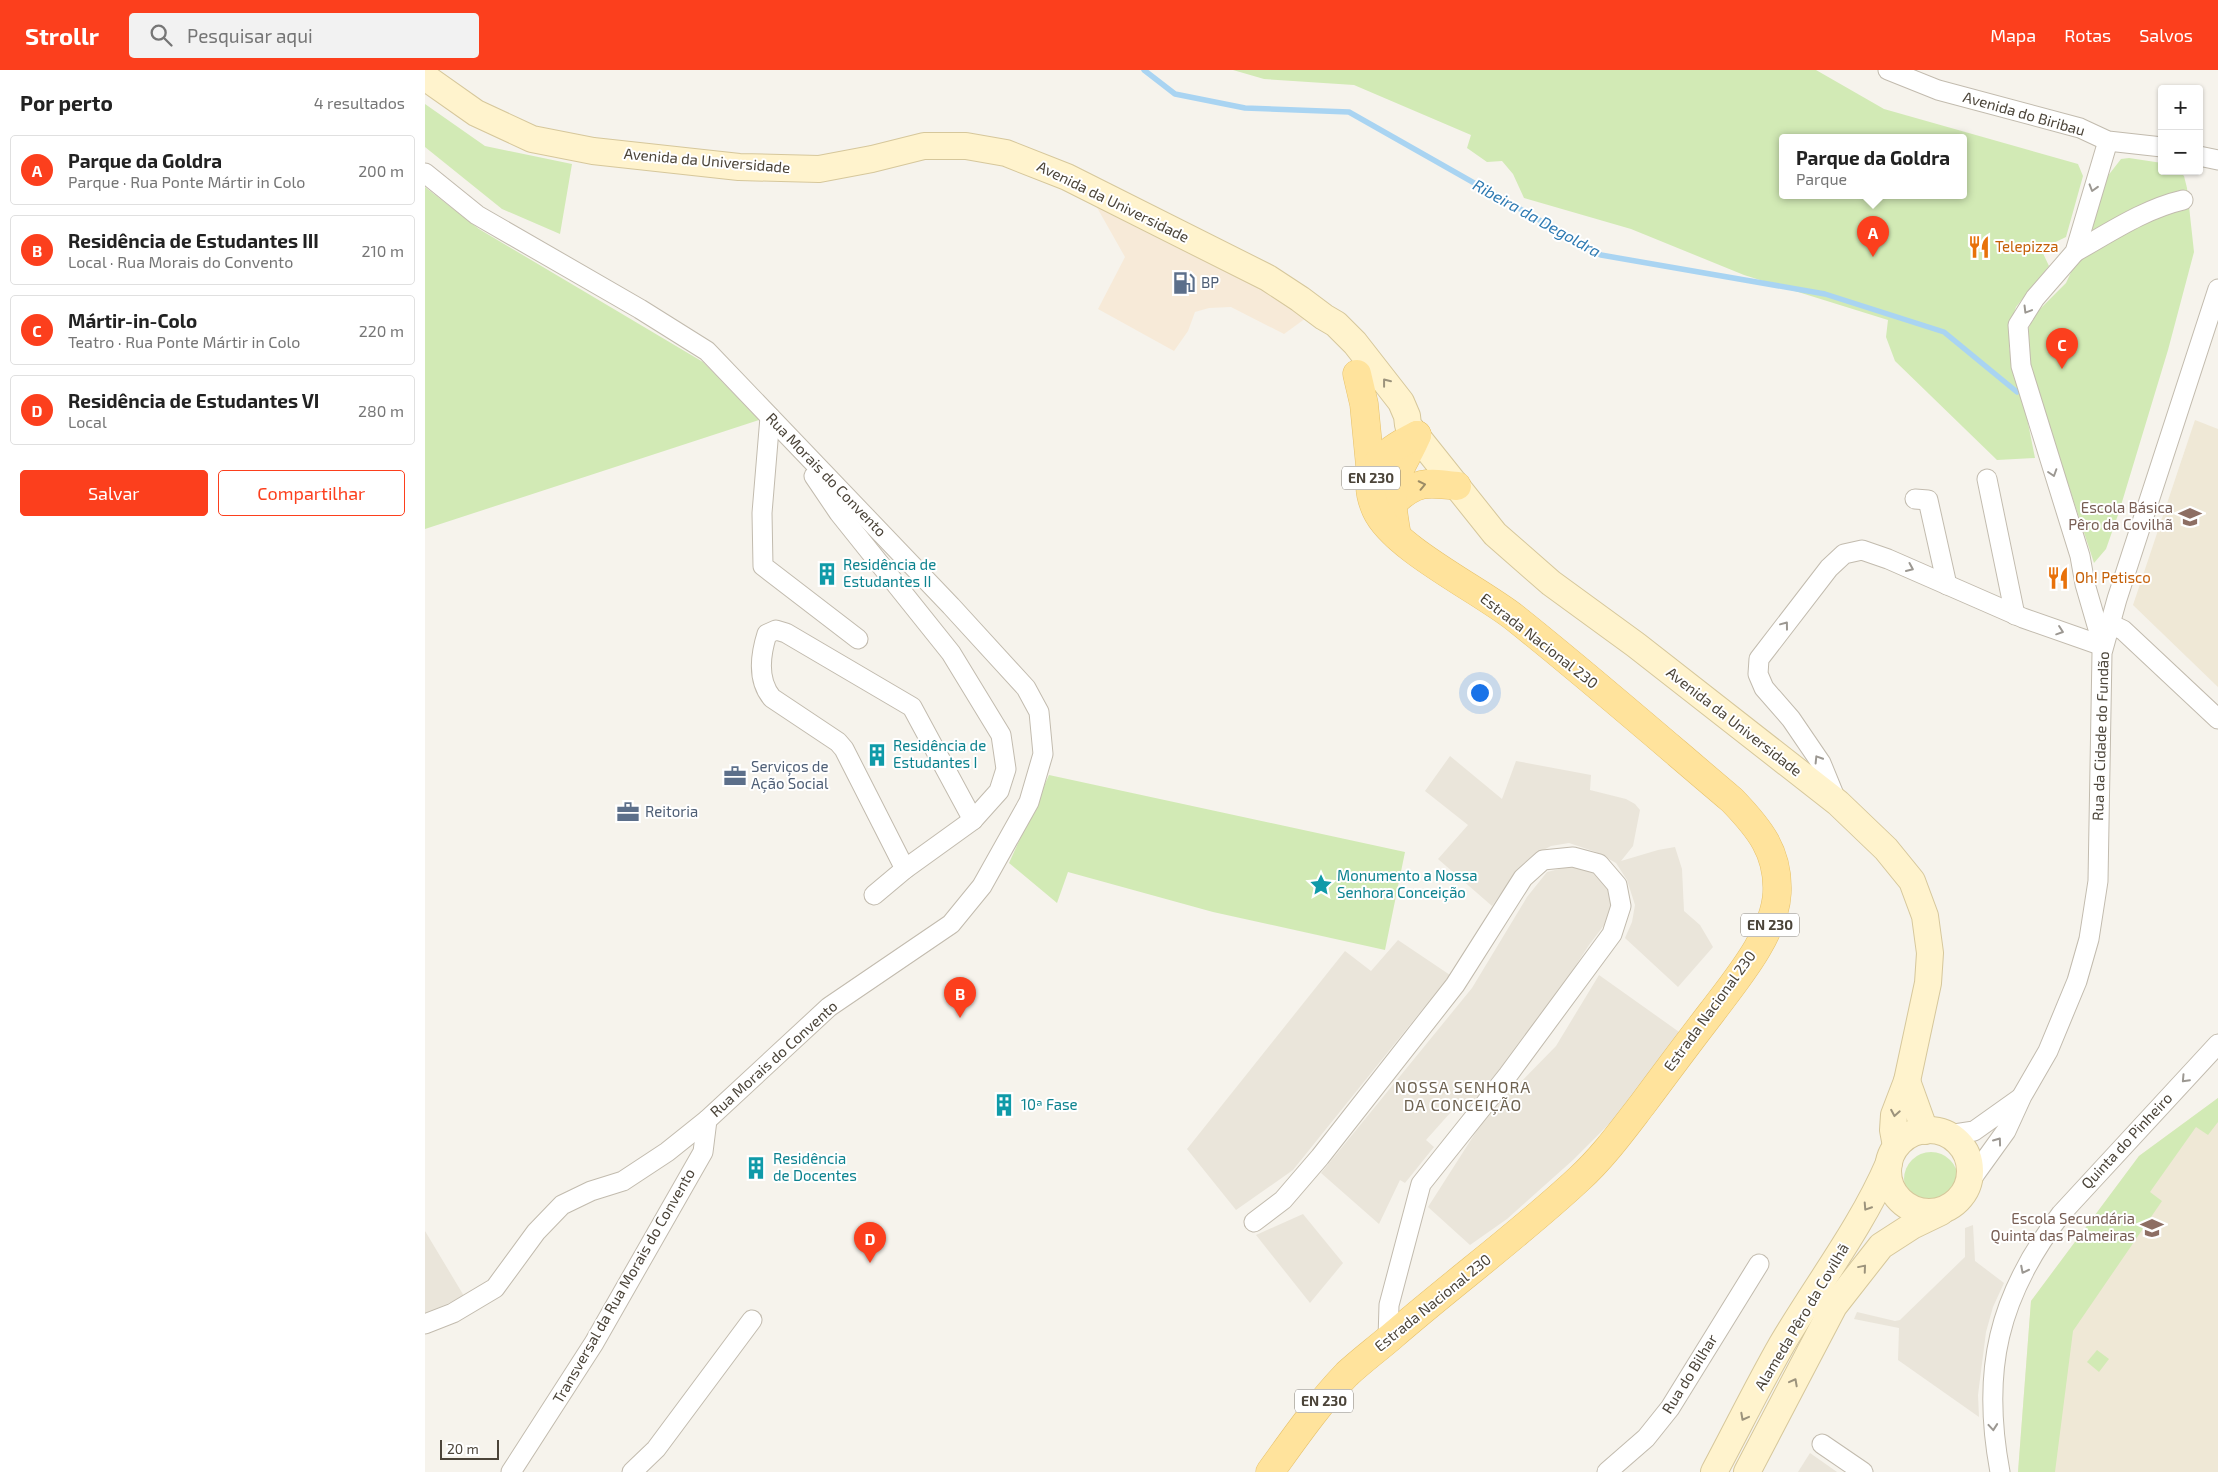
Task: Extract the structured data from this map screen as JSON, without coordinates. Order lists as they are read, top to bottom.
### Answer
{
  "streets": {
    "main road": [
      "Avenida da Universidade",
      "EN 230",
      "Estrada Nacional 230",
      "Alameda Pêro da Covilhã"
    ],
    "street": [
      "Avenida do Biribau",
      "Rua Morais do Convento",
      "Rua da Cidade do Fundão",
      "Quinta do Pinheiro",
      "Transversal da Rua Morais do Convento",
      "Rua do Bilhar"
    ]
  },
  "crossings": [
    ["Avenida da Universidade", "EN 230"],
    ["Avenida da Universidade", "Rua da Cidade do Fundão"],
    ["Avenida da Universidade", "Alameda Pêro da Covilhã"],
    ["Rua Morais do Convento", "Transversal da Rua Morais do Convento"],
    ["EN 230", "Estrada Nacional 230"],
    ["Rua da Cidade do Fundão", "Alameda Pêro da Covilhã"]
  ],
  "one_way": ["Quinta do Pinheiro"],
  "districts": ["NOSSA SENHORA DA CONCEIÇÃO"],
  "water": ["Ribeira da Degoldra"],
  "places": {
    "restaurant": ["Telepizza", "Oh! Petisco"],
    "fuel station": ["BP"],
    "school or university": ["Escola Básica Pêro da Covilhã", "Escola Secundária Quinta das Palmeiras"],
    "building": [
      "Residência de Estudantes II",
      "Residência de Estudantes I",
      "10ª Fase",
      "Residência de Docentes"
    ],
    "office": ["Serviços de Ação Social", "Reitoria"],
    "place": ["Monumento a Nossa Senhora Conceição"]
  },
  "scale_bar": "20 m",
  "page": {
    "header": "Strollr",
    "search": "Pesquisar aqui",
    "nav": ["Mapa", "Rotas", "Salvos"],
    "heading": ["Por perto", "4 resultados"],
    "map_buttons": ["+", "−"],
    "popup": ["Parque da Goldra", "Parque"],
    "list": [
      {
        "mark": "A",
        "name": "Parque da Goldra",
        "note": "Parque · Rua Ponte Mártir in Colo",
        "value": "200 m"
      },
      {
        "mark": "B",
        "name": "Residência de Estudantes III",
        "note": "Local · Rua Morais do Convento",
        "value": "210 m"
      },
      {
        "mark": "C",
        "name": "Mártir-in-Colo",
        "note": "Teatro · Rua Ponte Mártir in Colo",
        "value": "220 m"
      },
      {
        "mark": "D",
        "name": "Residência de Estudantes VI",
        "note": "Local",
        "value": "280 m"
      }
    ],
    "pins": [
      "A",
      "C",
      "B",
      "D"
    ],
    "buttons": ["Salvar", "Compartilhar"],
    "scale": "20 m"
  }
}
